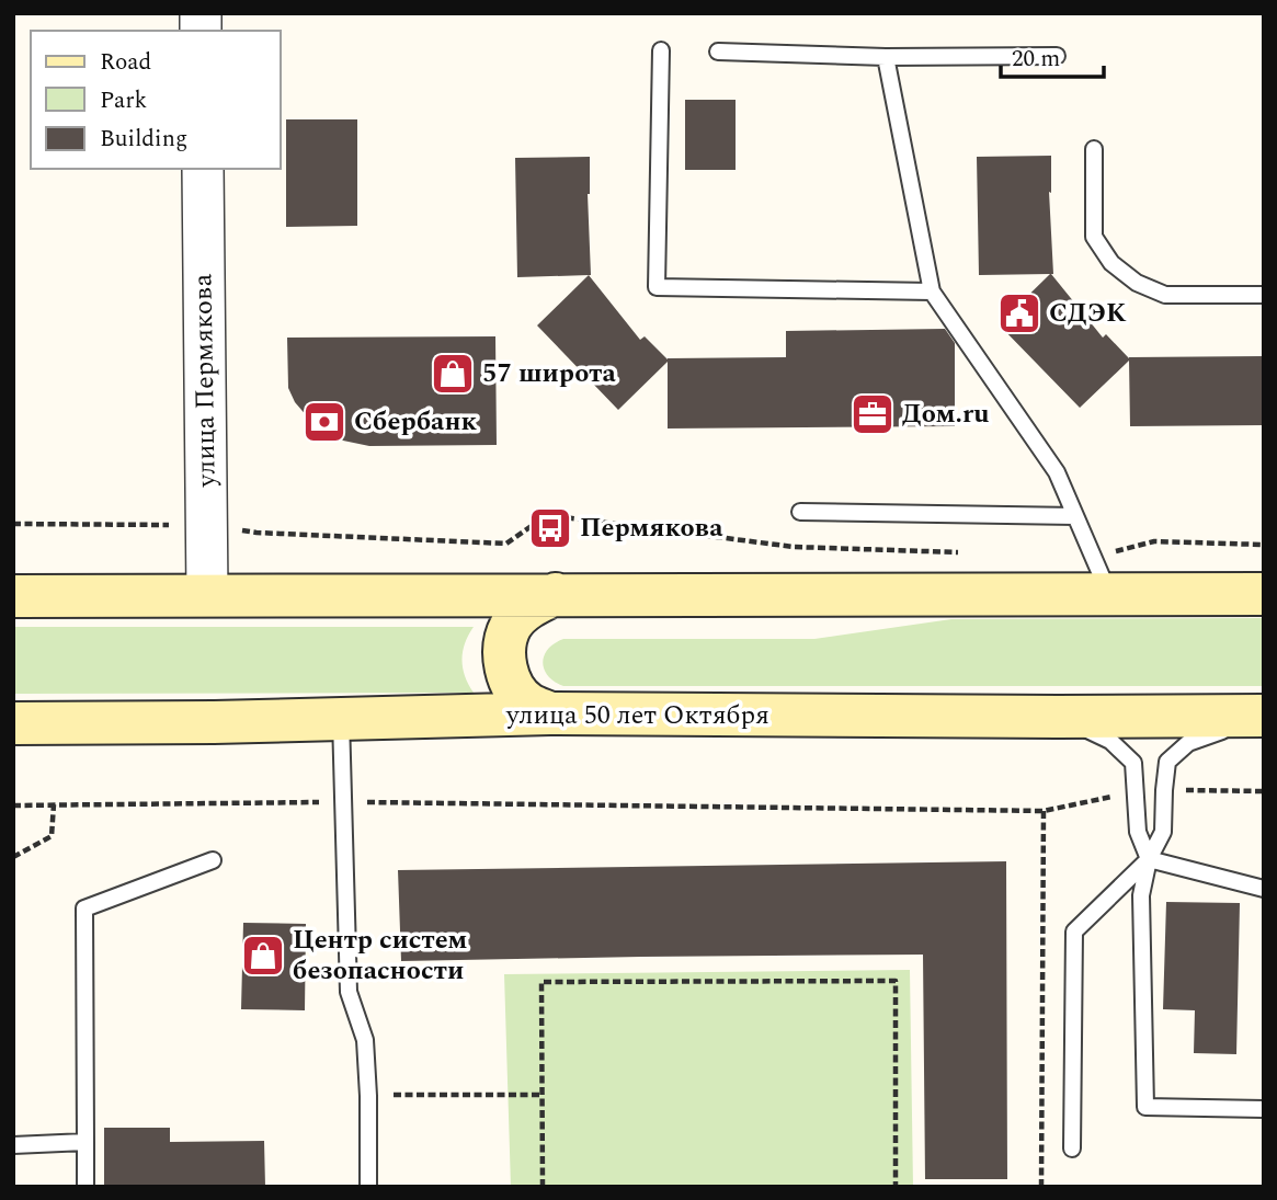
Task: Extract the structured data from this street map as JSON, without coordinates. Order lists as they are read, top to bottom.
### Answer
{
  "streets": {
    "main road": ["улица 50 лет Октября"],
    "street": ["улица Пермякова"]
  },
  "places": {
    "public building": ["СДЭК"],
    "shop": ["57 широта", "Центр систем безопасности"],
    "office": ["Дом.ru"],
    "bank": ["Сбербанк"],
    "bus stop": ["Пермякова"]
  },
  "legend": ["Road", "Park", "Building"],
  "scale_bar": "20 m"
}
